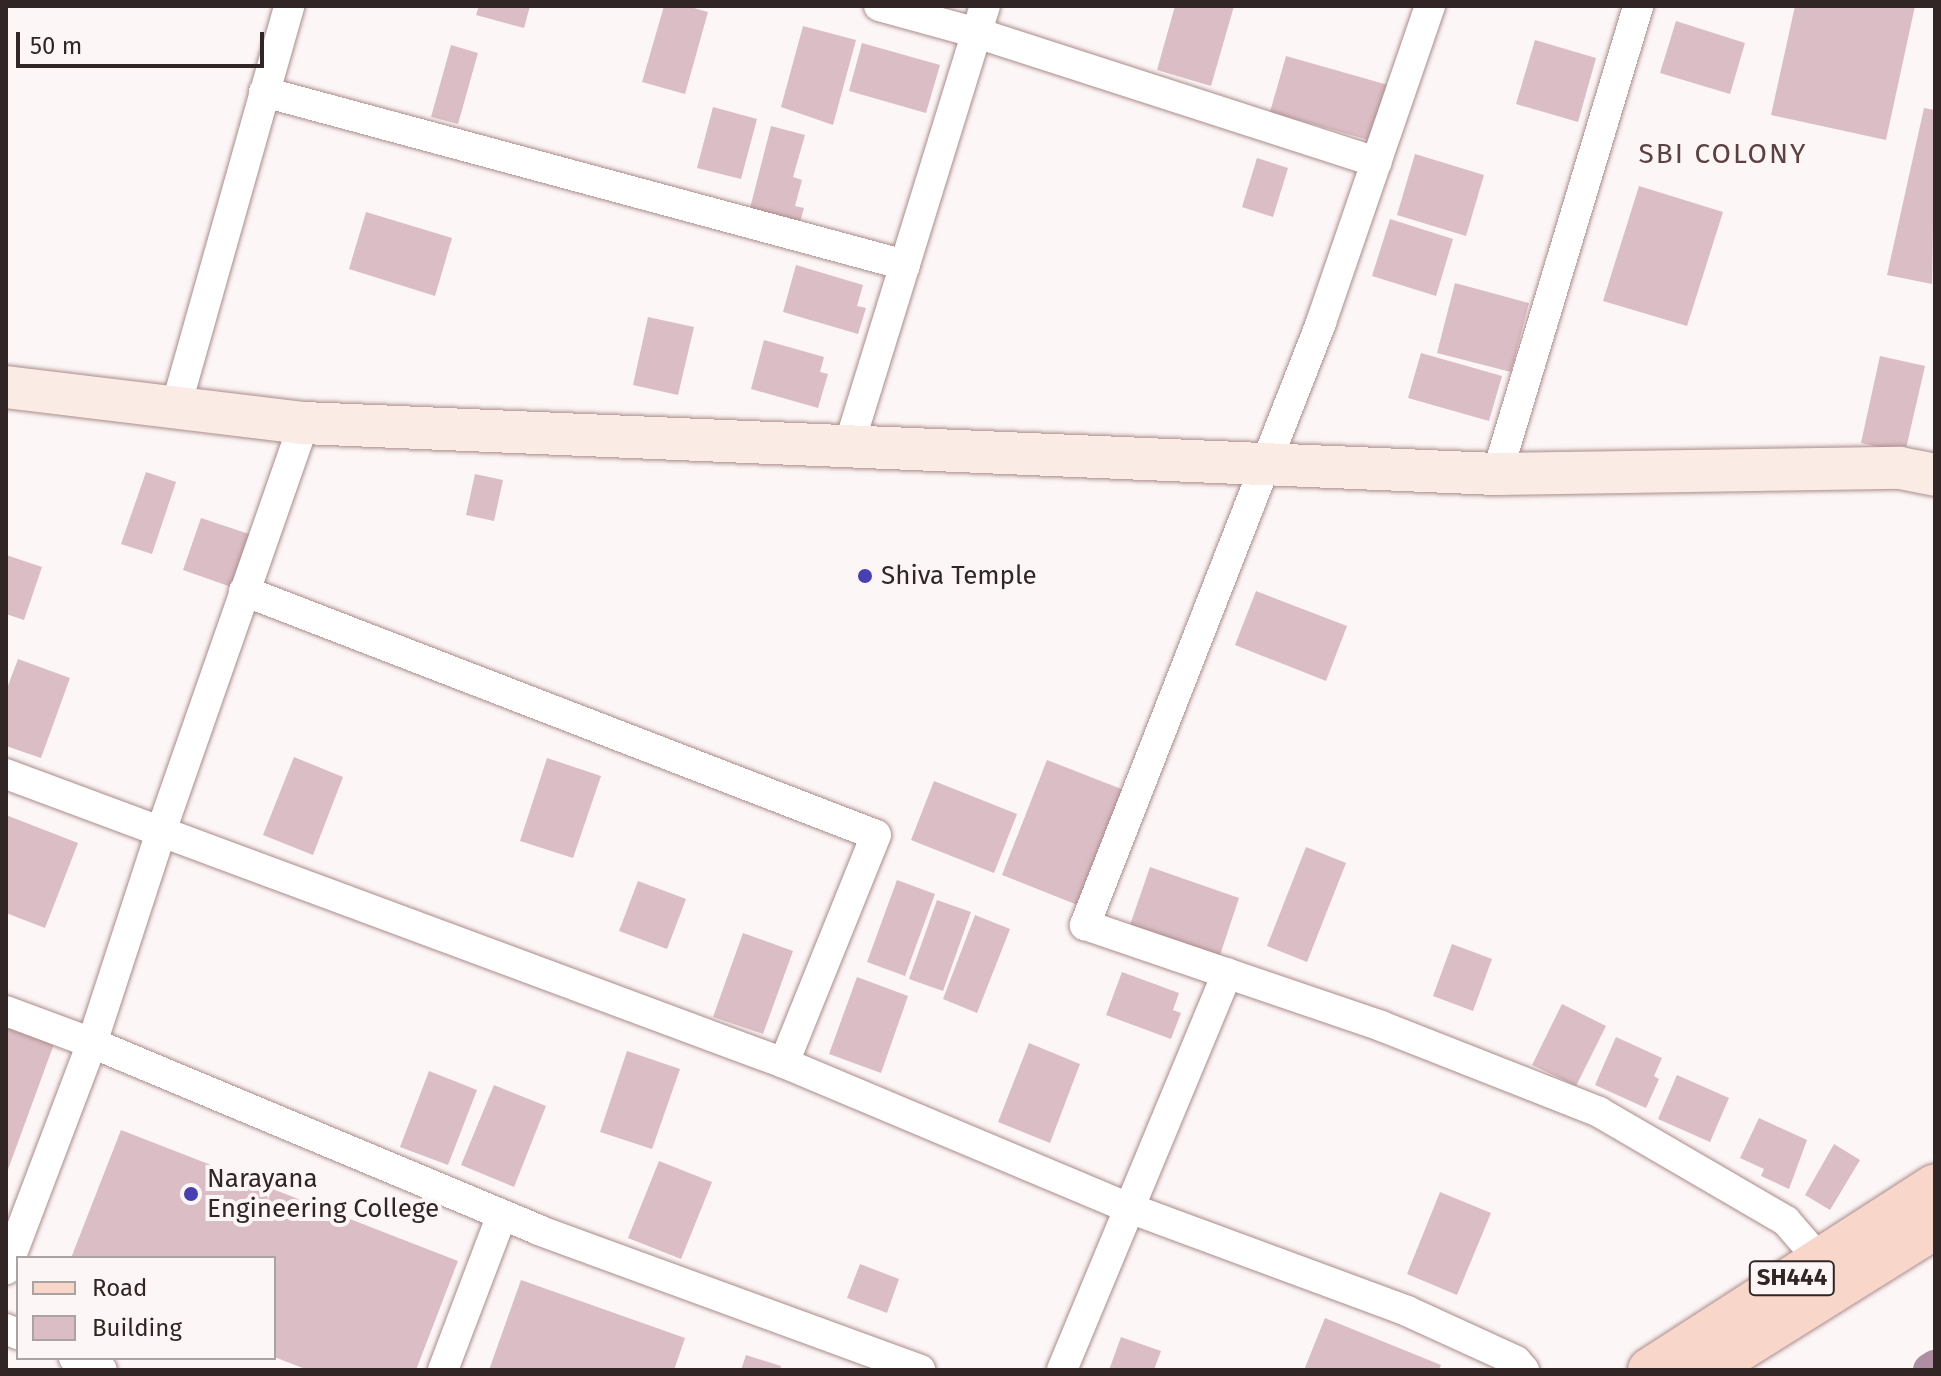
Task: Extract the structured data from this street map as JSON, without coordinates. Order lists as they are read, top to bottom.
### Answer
{
  "streets": {
    "main road": ["SH444"]
  },
  "districts": ["SBI COLONY"],
  "places": ["Shiva Temple", "Narayana Engineering College"],
  "legend": ["Road", "Building"],
  "scale_bar": "50 m"
}
